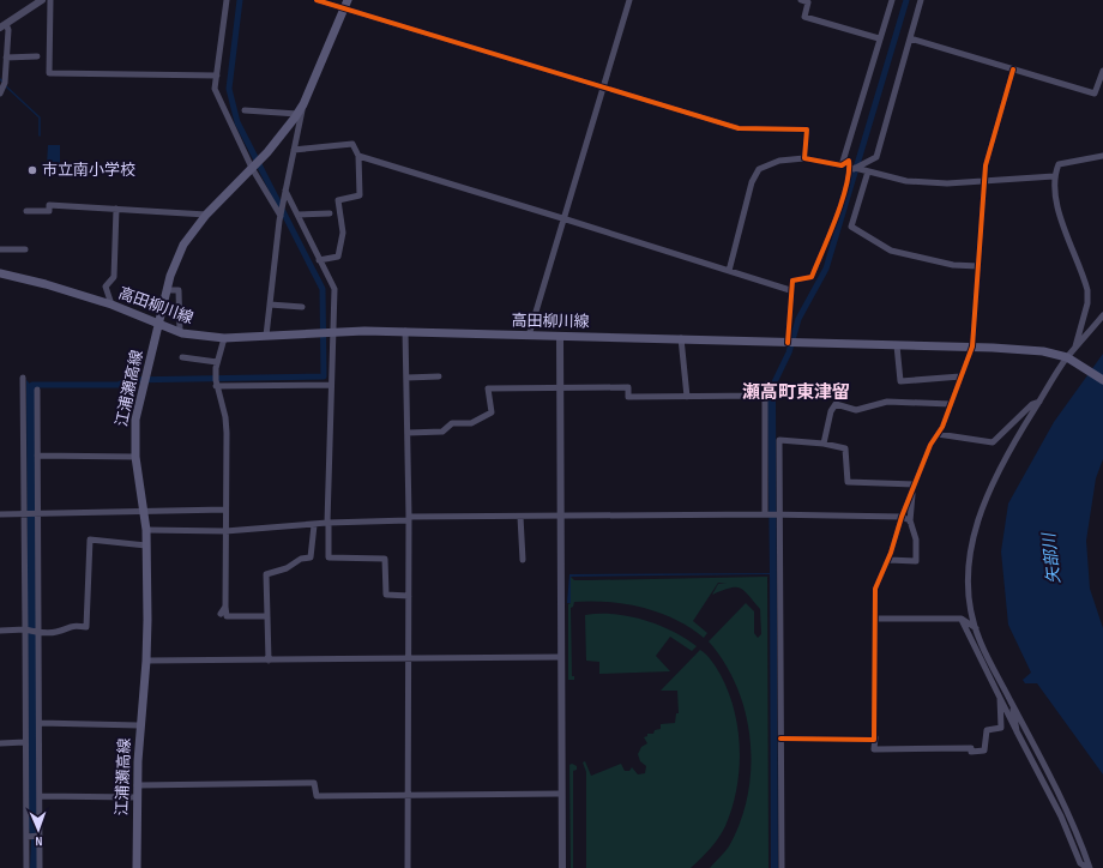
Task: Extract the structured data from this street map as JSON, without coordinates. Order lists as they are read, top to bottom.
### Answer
{
  "streets": {
    "main road": ["高田柳川線", "江浦瀬高線"]
  },
  "crossings": [
    ["高田柳川線", "江浦瀬高線"]
  ],
  "districts": ["瀬高町東津留"],
  "water": ["矢部川"],
  "places": ["市立南小学校"],
  "north": "bottom"
}
